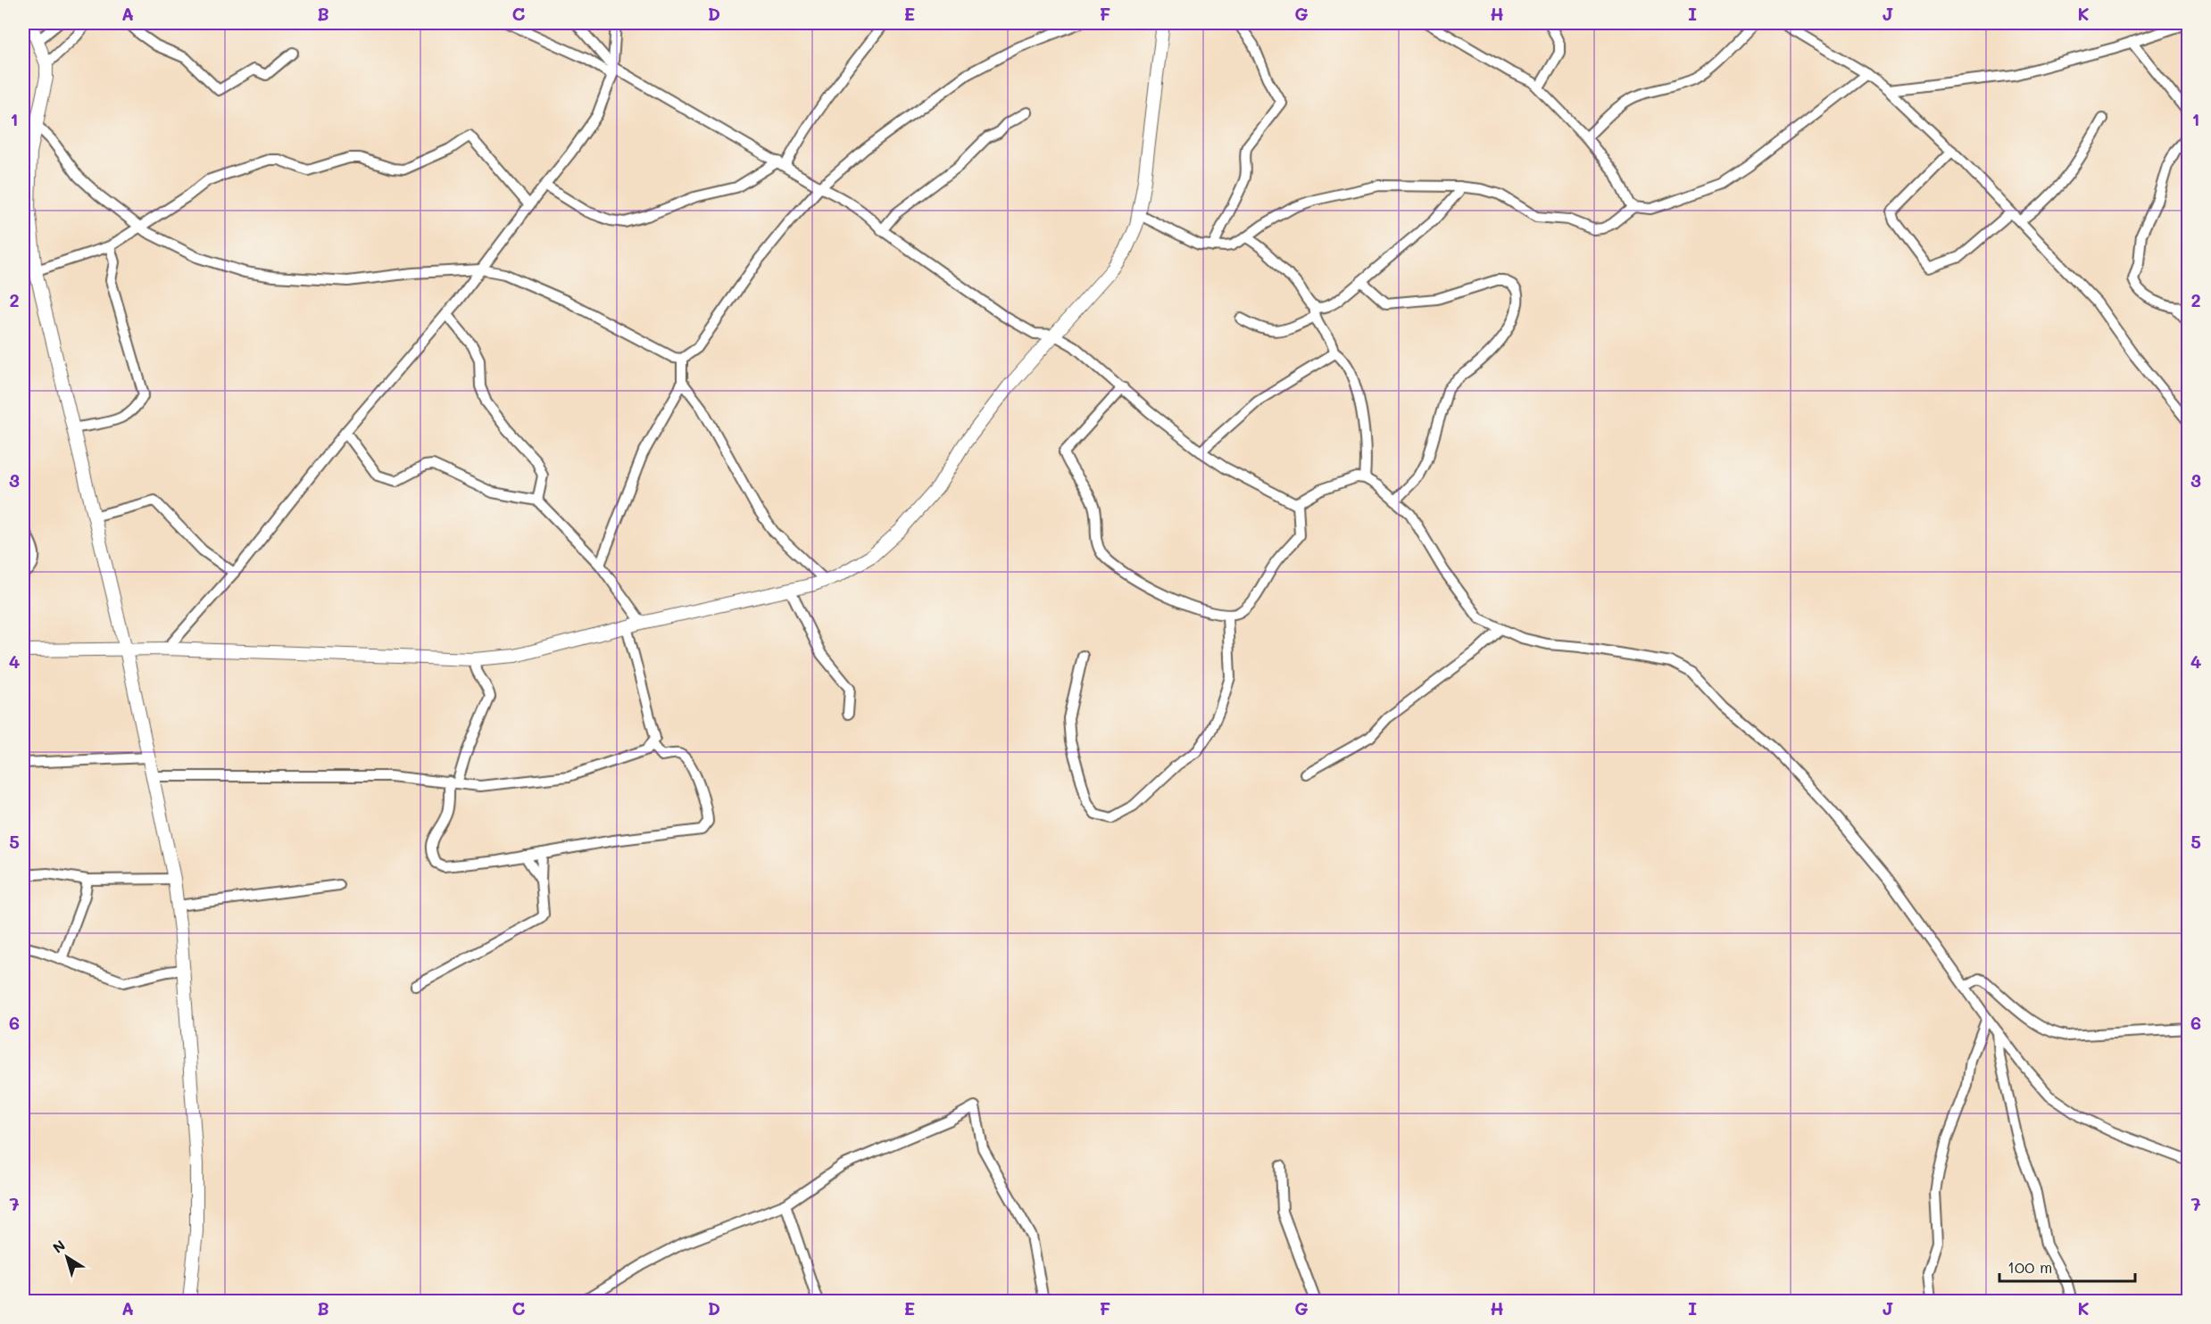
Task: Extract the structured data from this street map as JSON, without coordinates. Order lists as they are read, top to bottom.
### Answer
{
  "scale_bar": "100 m",
  "north": "top left",
  "grid": {
    "columns": [
      "A",
      "B",
      "C",
      "D",
      "E",
      "F",
      "G",
      "H",
      "I",
      "J",
      "K"
    ],
    "rows": [
      "1",
      "2",
      "3",
      "4",
      "5",
      "6",
      "7"
    ]
  }
}
